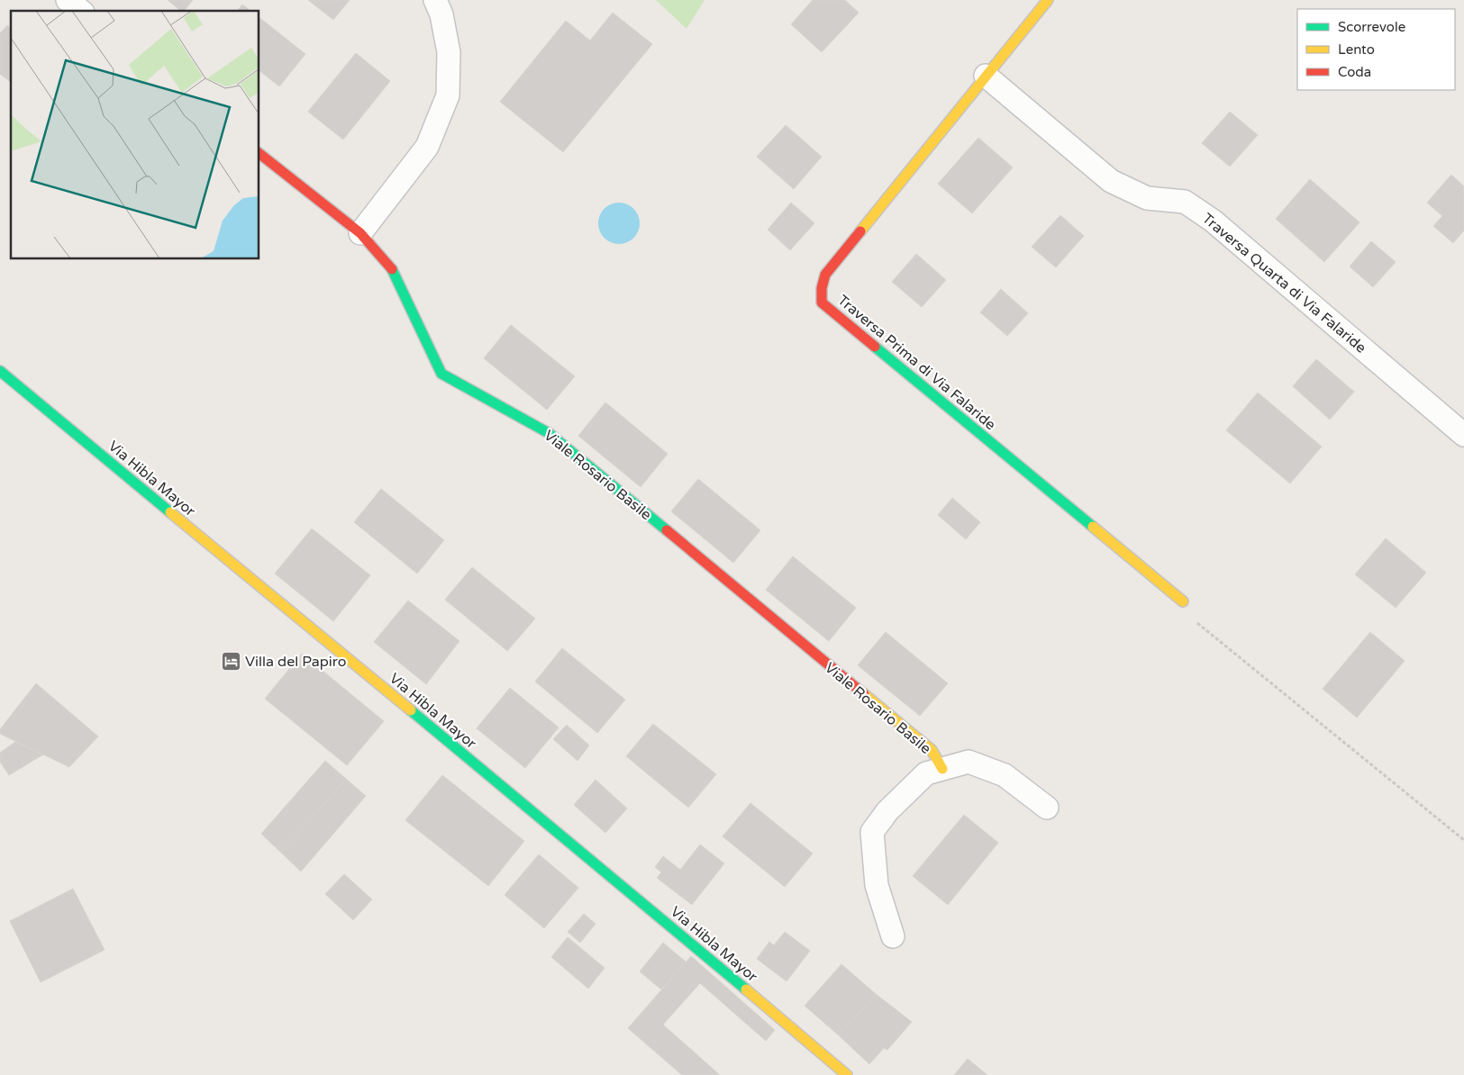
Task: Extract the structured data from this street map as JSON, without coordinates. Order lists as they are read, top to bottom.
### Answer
{
  "streets": {
    "street": [
      "Traversa Quarta di Via Falaride",
      "Traversa Prima di Via Falaride",
      "Viale Rosario Basile",
      "Via Hibla Mayor"
    ]
  },
  "crossings": [
    ["Traversa Quarta di Via Falaride", "Traversa Prima di Via Falaride"]
  ],
  "places": {
    "hotel": ["Villa del Papiro"]
  },
  "legend": ["Scorrevole", "Lento", "Coda"]
}
